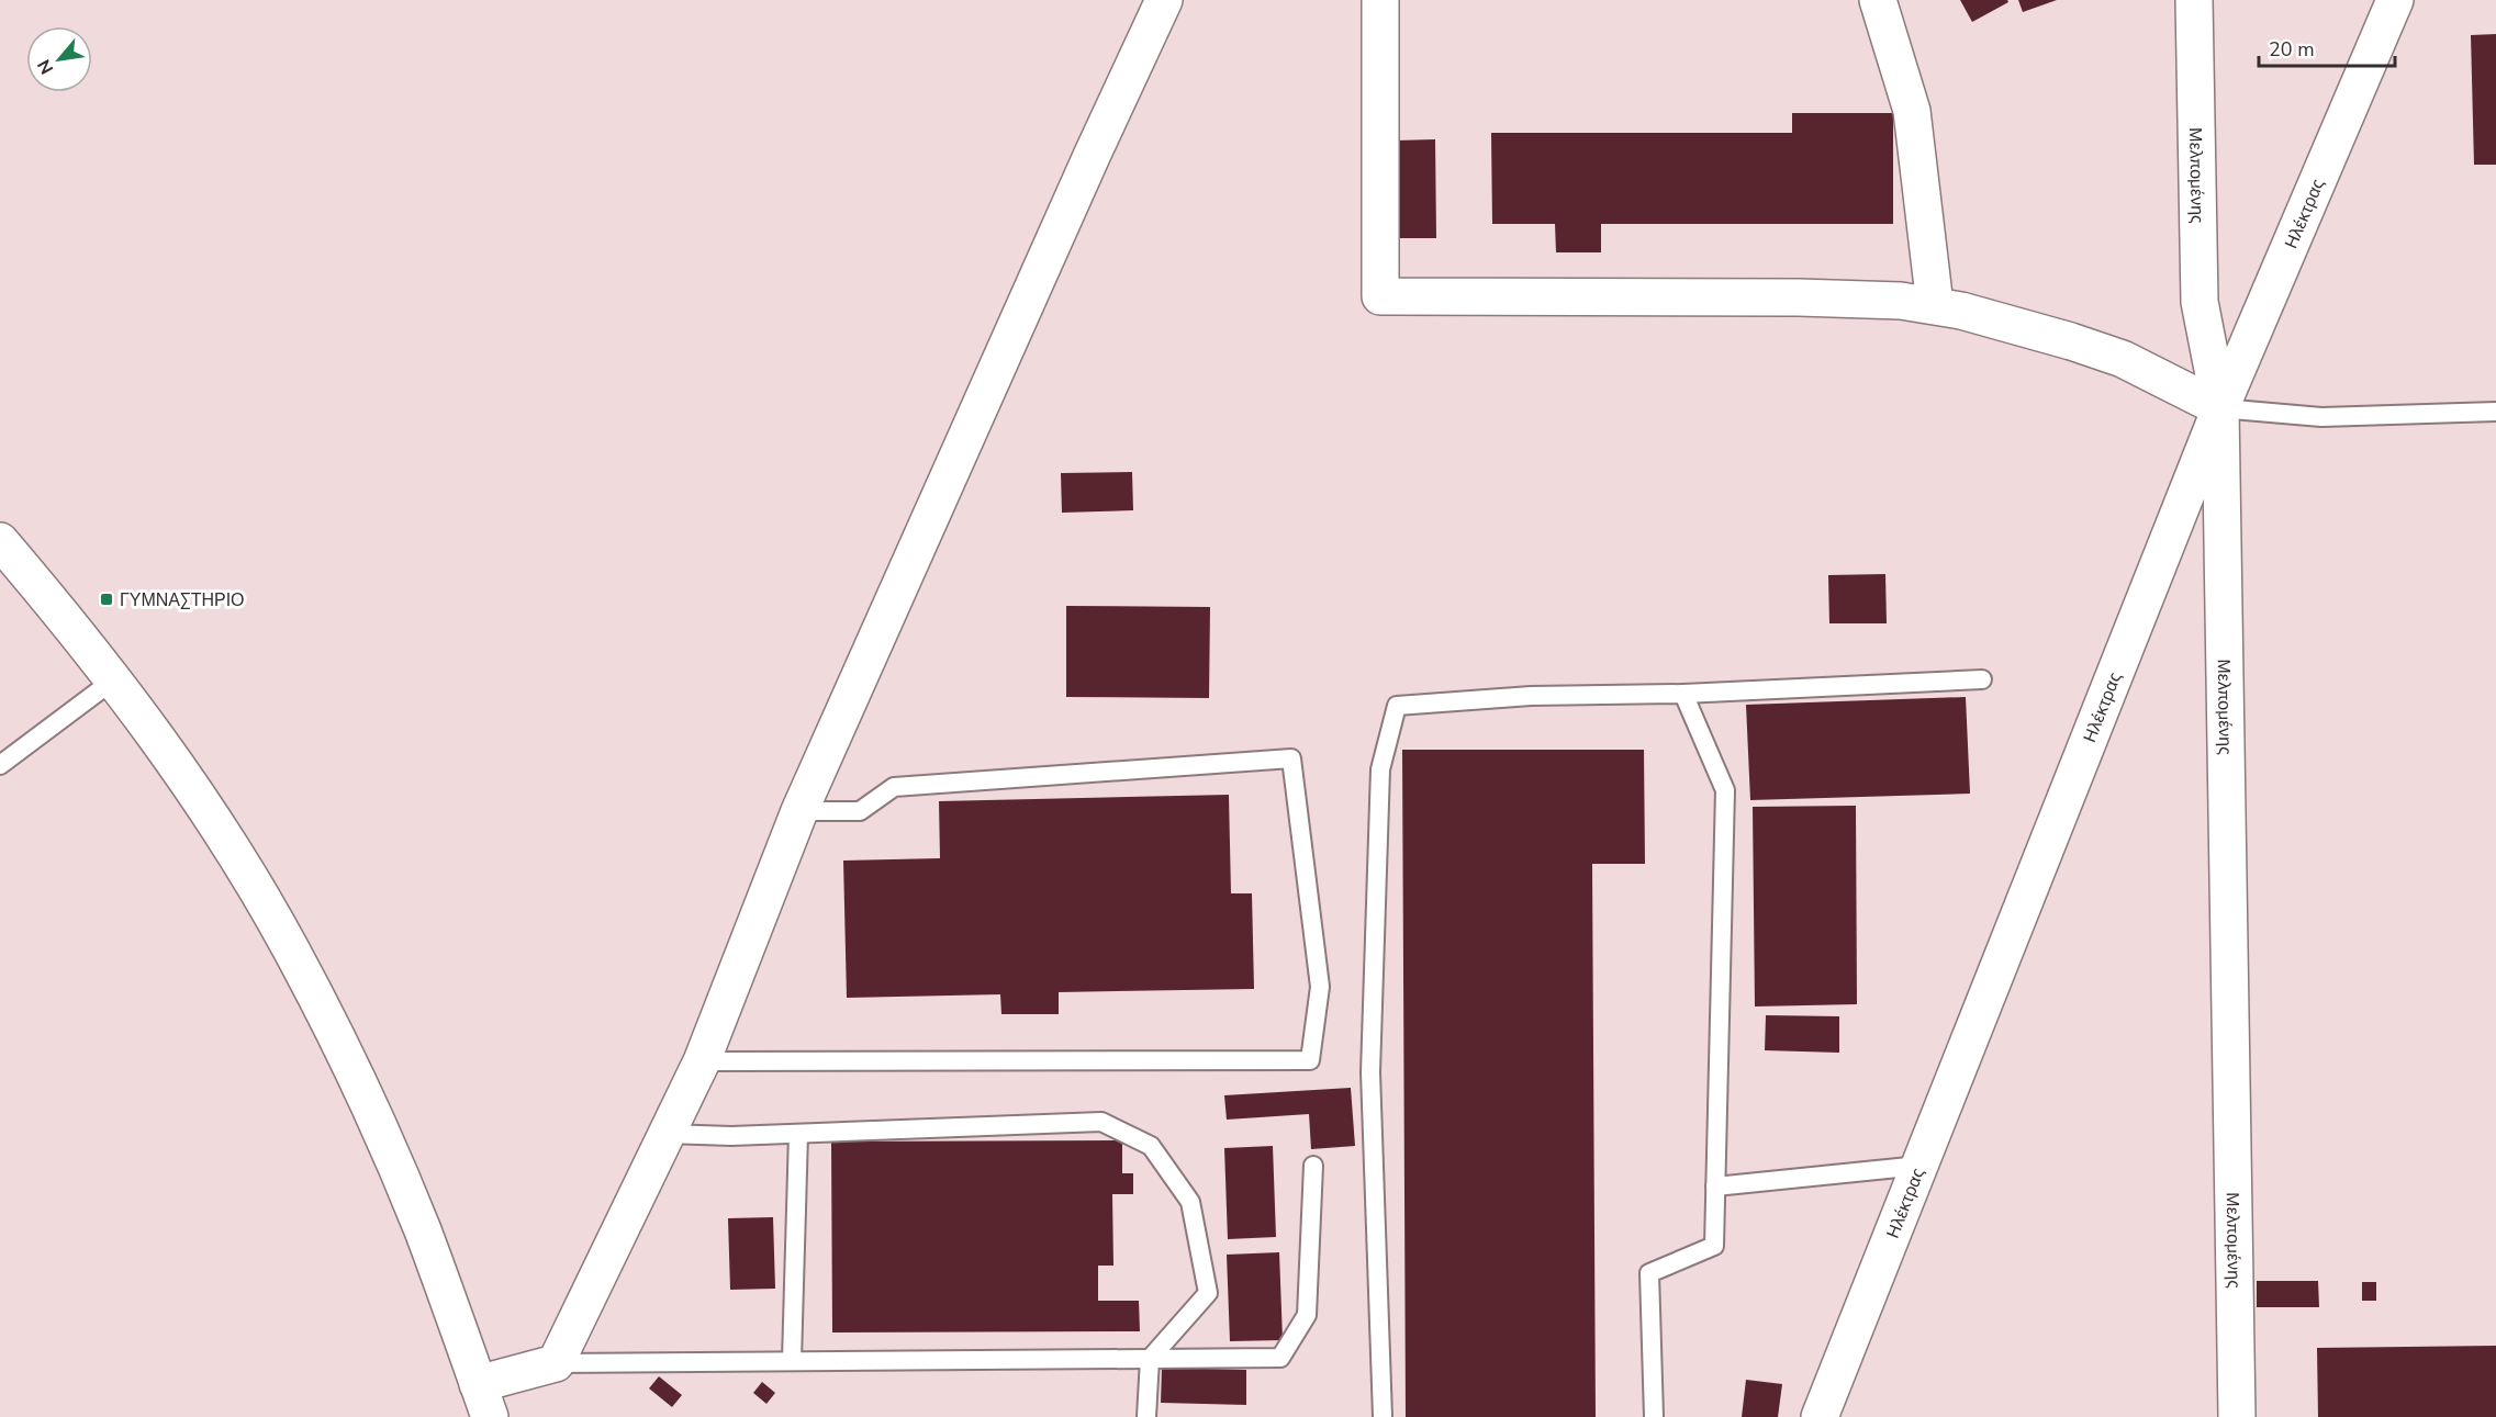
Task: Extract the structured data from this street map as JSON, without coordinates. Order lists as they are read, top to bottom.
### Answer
{
  "streets": {
    "street": ["Μελπομένης", "Ηλέκτρας"]
  },
  "crossings": [
    ["Μελπομένης", "Ηλέκτρας"]
  ],
  "places": {
    "transit": ["ΓΥΜΝΑΣΤΗΡΙΟ"]
  },
  "scale_bar": "20 m",
  "north": "bottom left"
}
